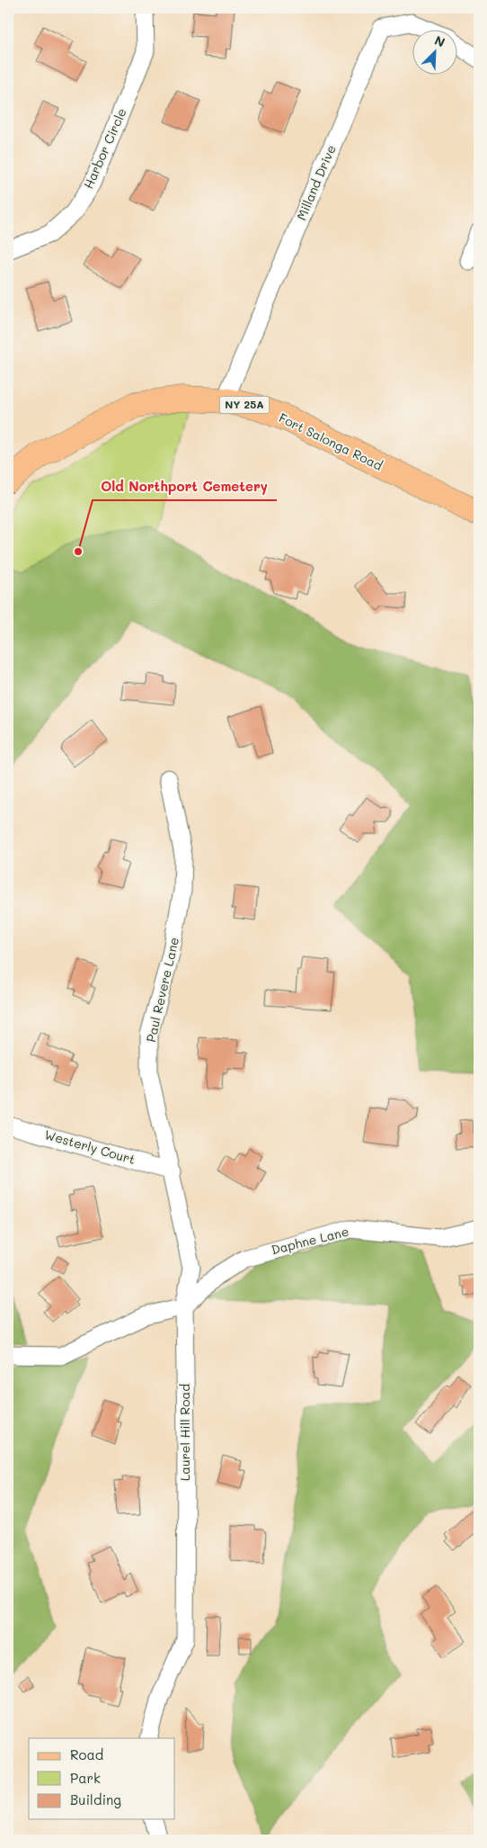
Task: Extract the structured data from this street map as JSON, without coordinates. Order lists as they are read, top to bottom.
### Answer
{
  "streets": {
    "main road": ["NY 25A", "Fort Salonga Road"],
    "street": [
      "Harbor Circle",
      "Milland Drive",
      "Paul Revere Lane",
      "Westerly Court",
      "Daphne Lane",
      "Laurel Hill Road"
    ]
  },
  "crossings": [
    ["Milland Drive", "Fort Salonga Road"],
    ["Paul Revere Lane", "Westerly Court"],
    ["Paul Revere Lane", "Daphne Lane"],
    ["Paul Revere Lane", "Laurel Hill Road"],
    ["Daphne Lane", "Laurel Hill Road"]
  ],
  "places": ["Old Northport Cemetery"],
  "legend": ["Road", "Park", "Building"],
  "north": "top right"
}
